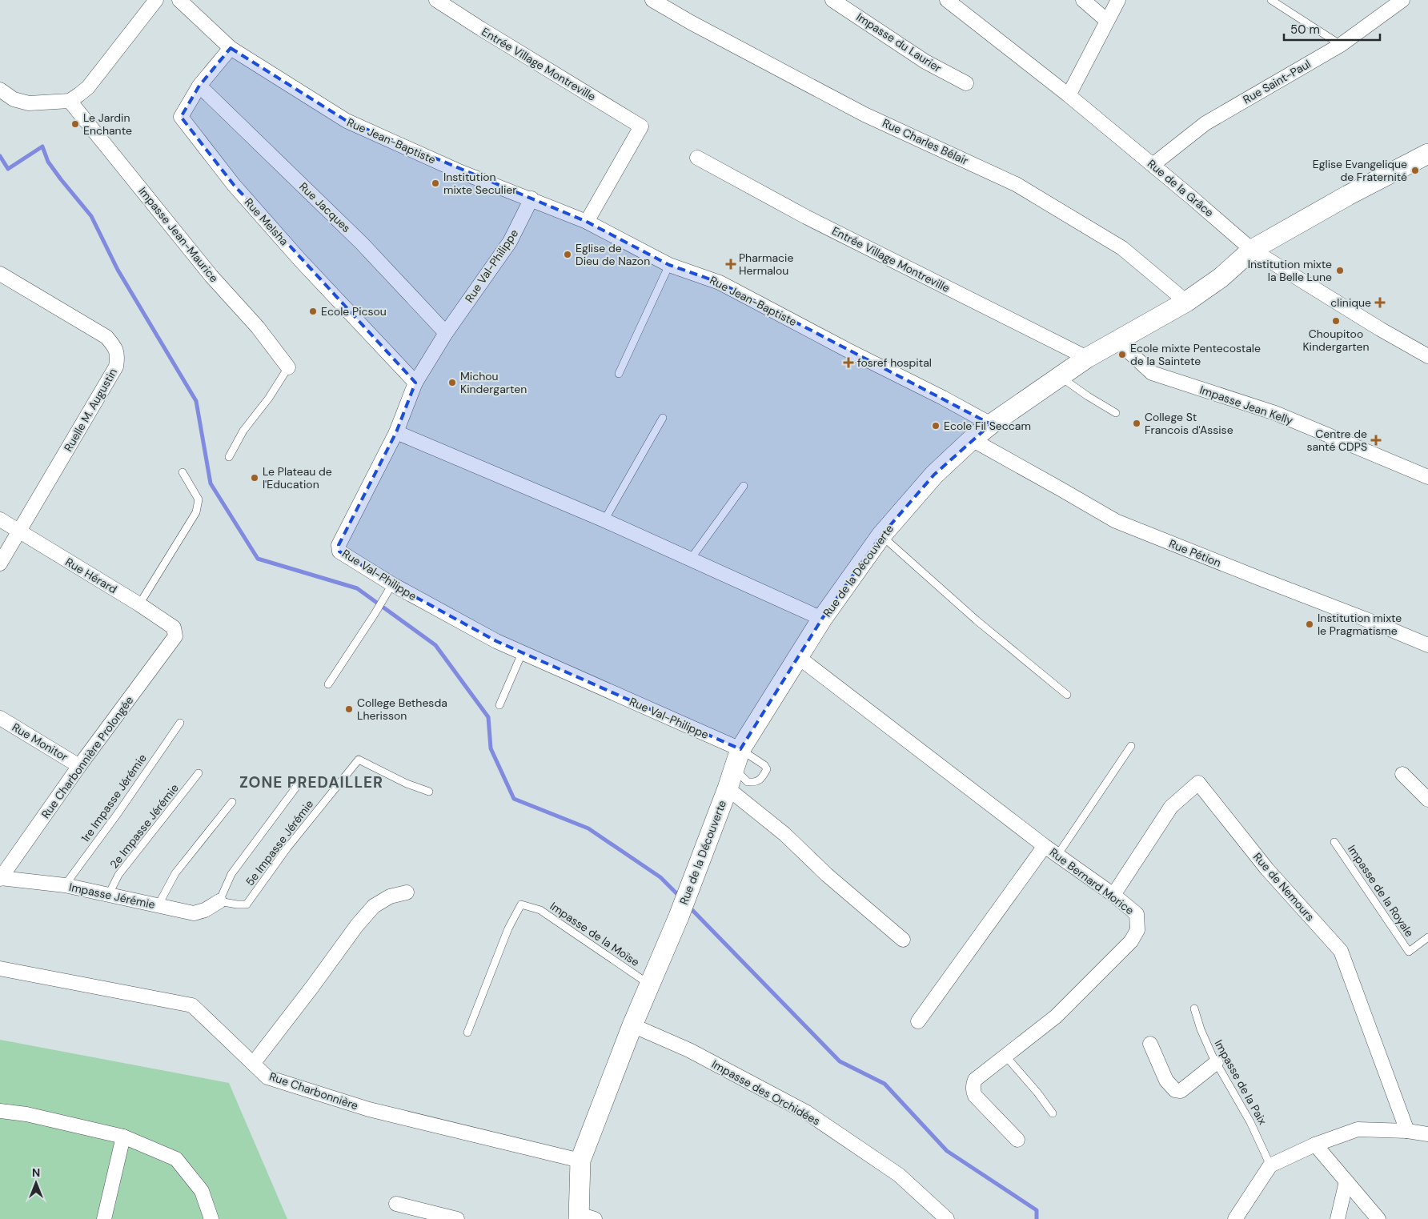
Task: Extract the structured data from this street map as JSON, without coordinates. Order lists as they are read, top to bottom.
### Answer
{
  "streets": {
    "street": [
      "Impasse du Laurier",
      "Entrée Village Montreville",
      "Rue Saint-Paul",
      "Rue Jean-Baptiste",
      "Rue Charles Bélair",
      "Rue de la Grâce",
      "Rue Jacques",
      "Rue Melsha",
      "Impasse Jean-Maurice",
      "Rue Val-Philippe",
      "Impasse Jean Kelly",
      "Ruelle M. Augustin",
      "Rue Pétion",
      "Rue de la Découverte",
      "Rue Hérard",
      "Rue Monitor",
      "Rue Charbonnière Prolongée",
      "Rue Bernard Morice",
      "Rue de Nemours",
      "Impasse Jérémie",
      "Rue Charbonnière",
      "Impasse des Orchidées"
    ],
    "lane": [
      "1re Impasse Jérémie",
      "2e Impasse Jérémie",
      "5e Impasse Jérémie",
      "Impasse de la Royale",
      "Impasse de la Moïse",
      "Impasse de la Paix"
    ]
  },
  "crossings": [
    ["Entrée Village Montreville", "Rue Jean-Baptiste"],
    ["Entrée Village Montreville", "Rue de la Découverte"],
    ["Rue Saint-Paul", "Rue de la Grâce"],
    ["Rue Jean-Baptiste", "Rue Melsha"],
    ["Rue Jean-Baptiste", "Rue Val-Philippe"],
    ["Rue Jean-Baptiste", "Rue de la Découverte"],
    ["Rue Charles Bélair", "Rue de la Découverte"],
    ["Rue de la Grâce", "Rue de la Découverte"],
    ["Rue Jacques", "Rue Melsha"],
    ["Rue Jacques", "Rue Val-Philippe"],
    ["Rue Melsha", "Rue Val-Philippe"],
    ["Rue Val-Philippe", "Rue de la Découverte"],
    ["Impasse Jean Kelly", "Rue de la Découverte"],
    ["Ruelle M. Augustin", "Rue Hérard"],
    ["Rue Pétion", "Rue de la Découverte"],
    ["Rue de la Découverte", "Rue Bernard Morice"],
    ["Rue de la Découverte", "Impasse de la Moïse"],
    ["Rue de la Découverte", "Rue Charbonnière"],
    ["Rue de la Découverte", "Impasse des Orchidées"],
    ["Rue Hérard", "Rue Charbonnière Prolongée"],
    ["Rue Monitor", "Rue Charbonnière Prolongée"],
    ["Rue Charbonnière Prolongée", "Impasse Jérémie"],
    ["1re Impasse Jérémie", "Impasse Jérémie"],
    ["2e Impasse Jérémie", "Impasse Jérémie"],
    ["5e Impasse Jérémie", "Impasse Jérémie"],
    ["Rue Bernard Morice", "Rue de Nemours"]
  ],
  "districts": ["ZONE PREDAILLER"],
  "places": {
    "other": [
      "Le Jardin Enchante",
      "Eglise Evangelique de Fraternité",
      "Institution mixte Seculier",
      "Eglise de Dieu de Nazon",
      "Institution mixte la Belle Lune",
      "Ecole Picsou",
      "Choupitoo Kindergarten",
      "Ecole mixte Pentecostale de la Saintete",
      "Michou Kindergarten",
      "College St Francois d'Assise",
      "Ecole Fil Seccam",
      "Le Plateau de l'Education",
      "Institution mixte le Pragmatisme",
      "College Bethesda Lherisson"
    ],
    "health": [
      "Pharmacie Hermalou",
      "clinique",
      "fosref hospital",
      "Centre de santé CDPS"
    ]
  },
  "scale_bar": "50 m",
  "north": "top"
}
